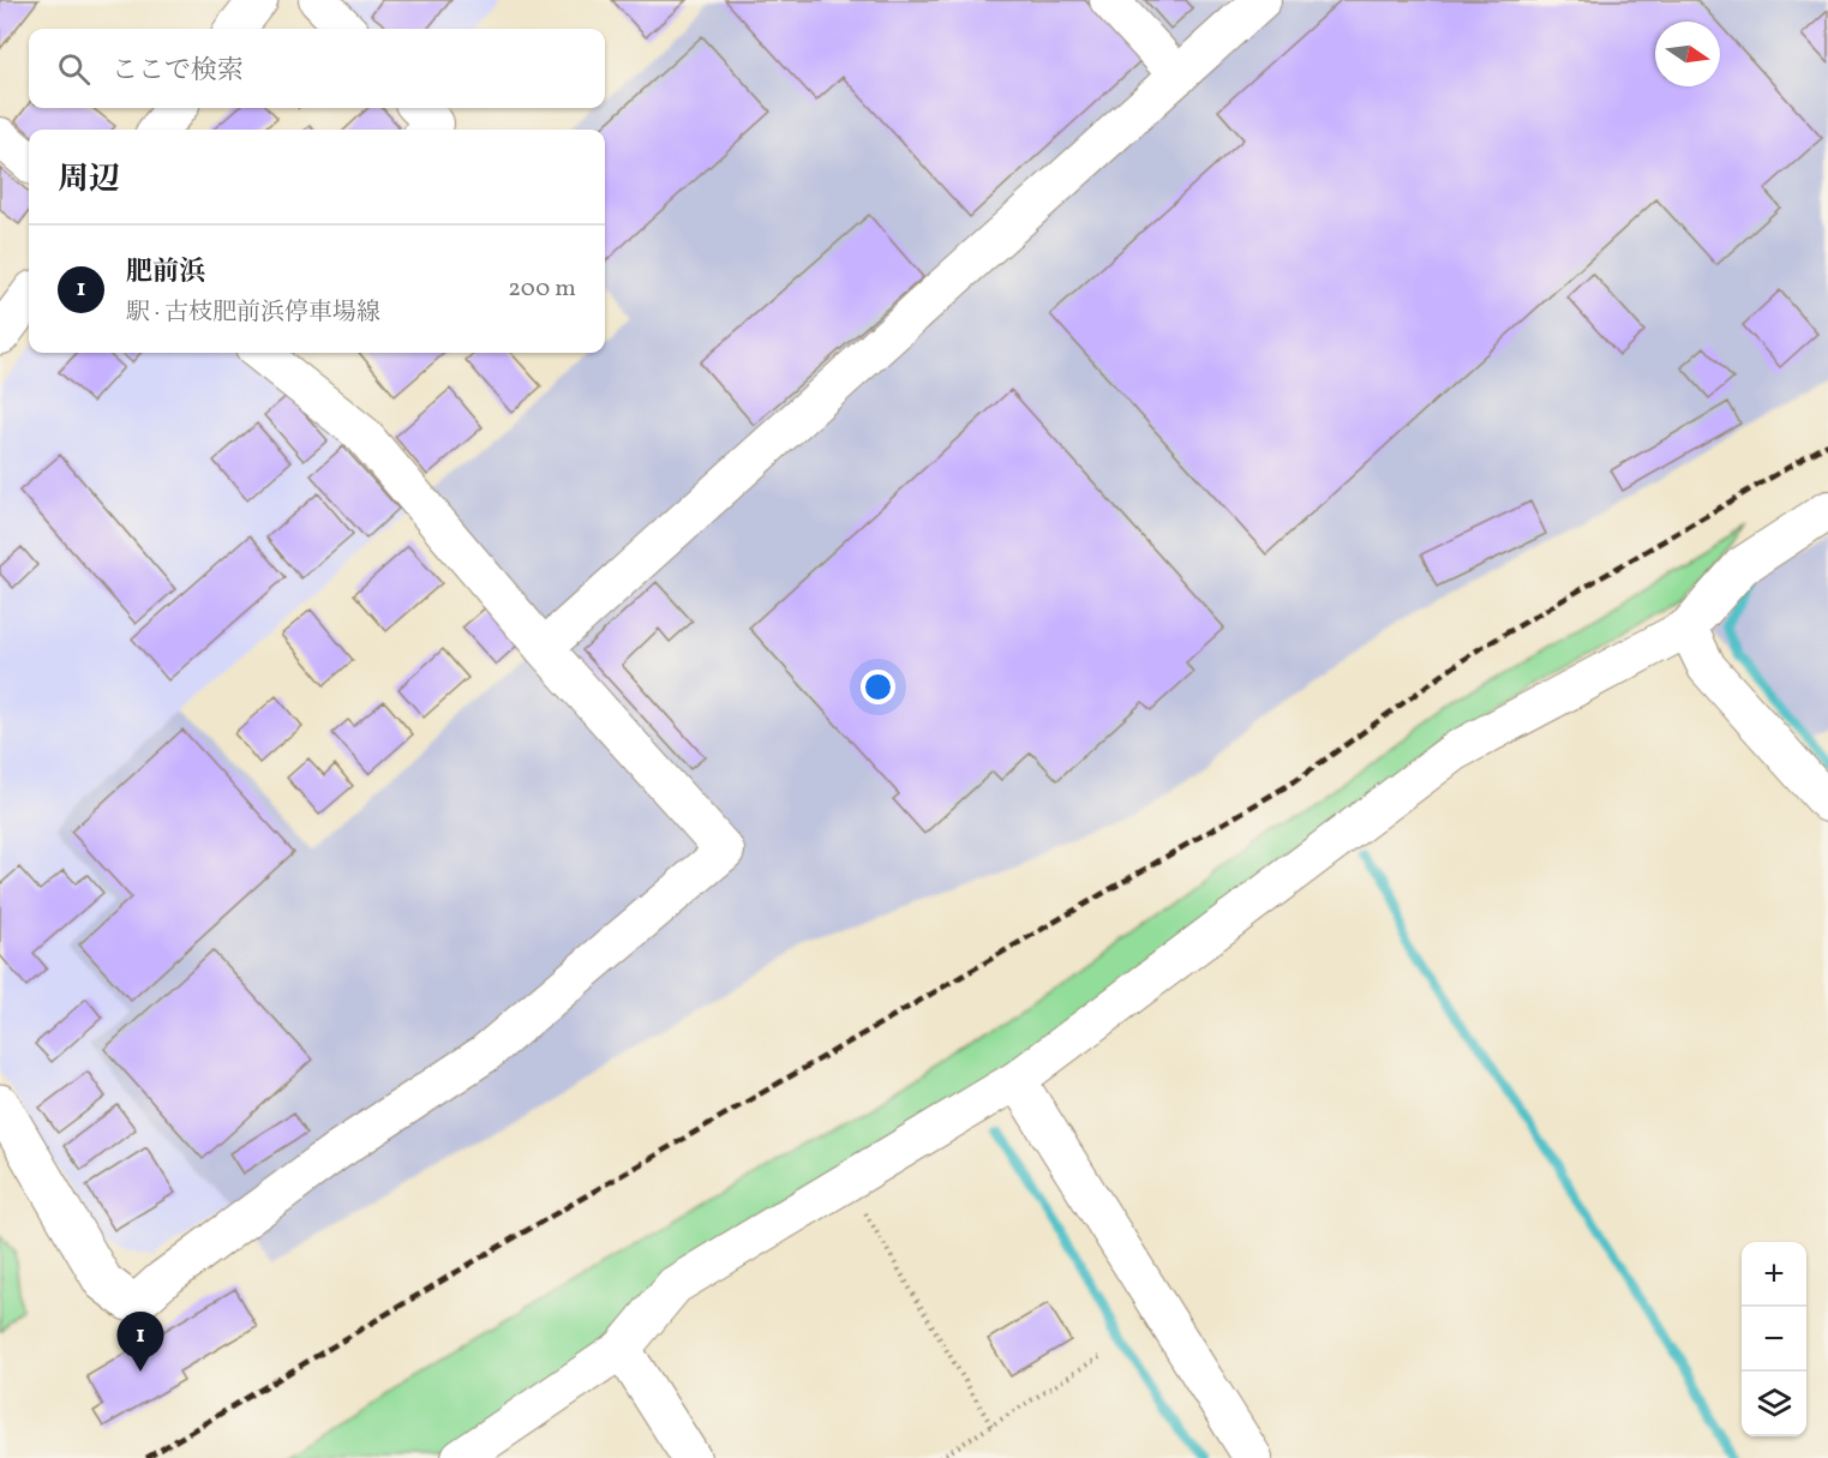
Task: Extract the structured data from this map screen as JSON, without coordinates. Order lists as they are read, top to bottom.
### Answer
{
  "north": "right",
  "page": {
    "search": "ここで検索",
    "heading": "周辺",
    "list": [
      {
        "mark": "1",
        "name": "肥前浜",
        "note": "駅 · 古枝肥前浜停車場線",
        "value": "200 m"
      }
    ],
    "map_buttons": ["+", "−"],
    "pins": "1"
  }
}
